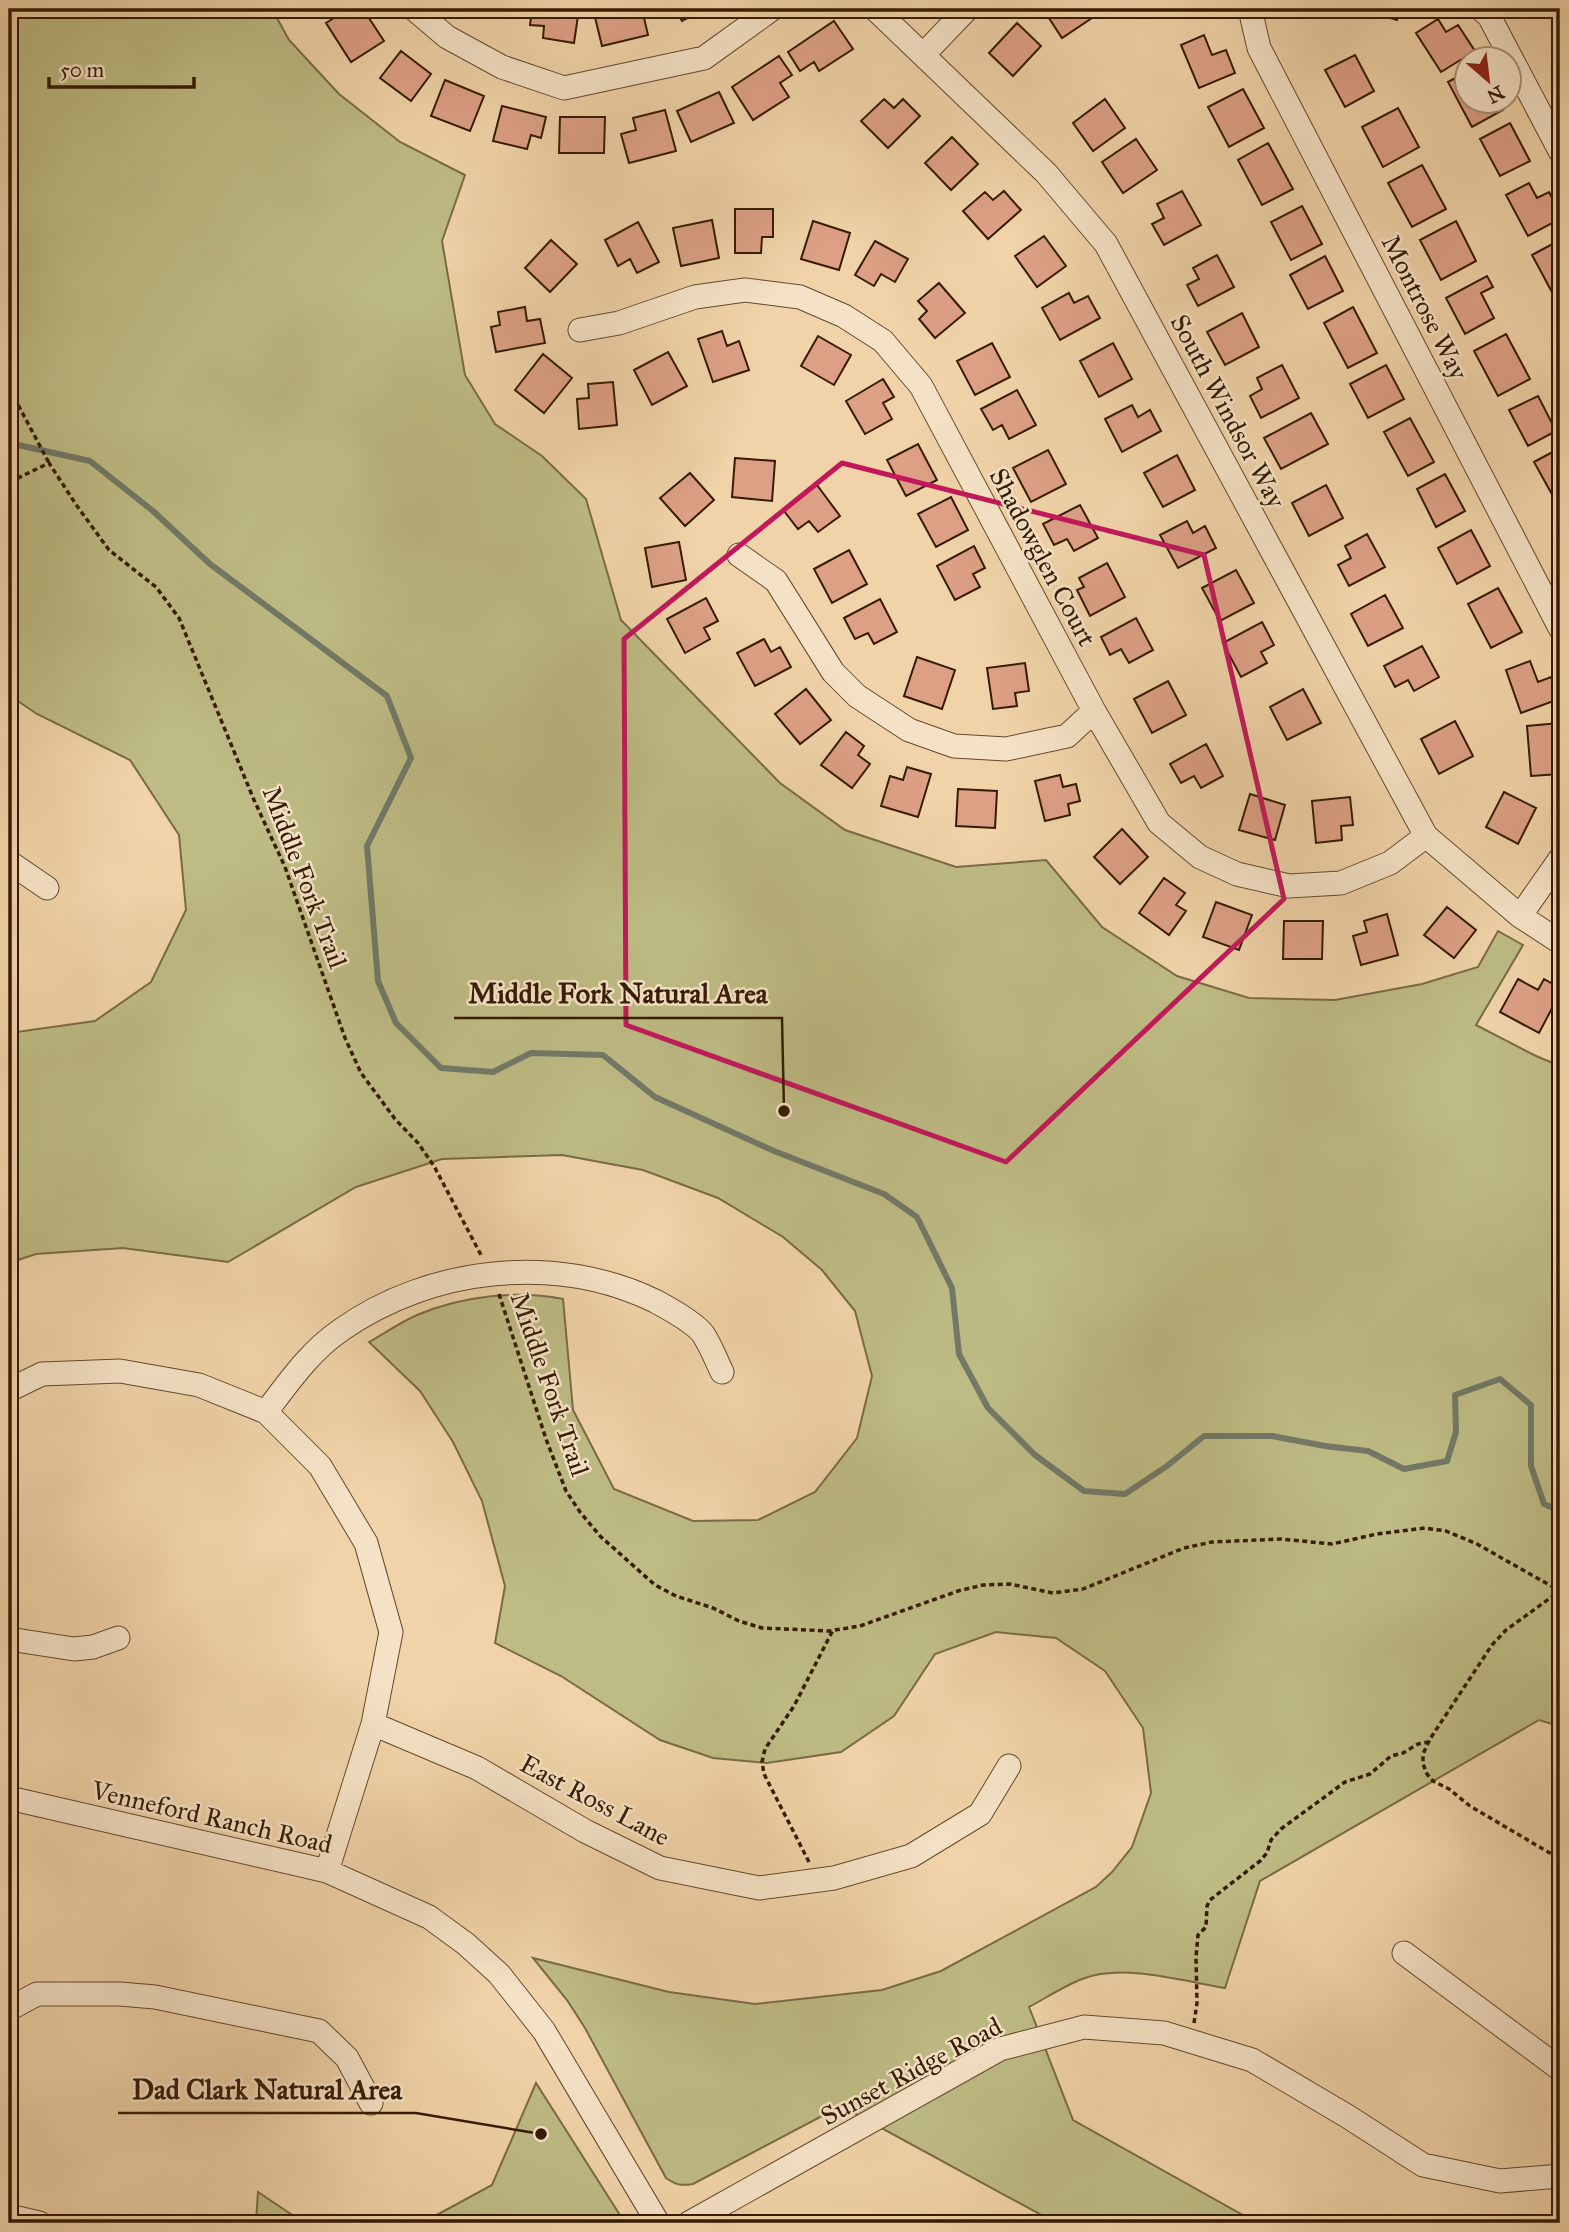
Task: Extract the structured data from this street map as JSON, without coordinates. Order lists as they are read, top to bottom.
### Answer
{
  "streets": {
    "street": [
      "Montrose Way",
      "South Windsor Way",
      "Shadowglen Court",
      "East Ross Lane",
      "Venneford Ranch Road",
      "Sunset Ridge Road"
    ],
    "path": ["Middle Fork Trail"]
  },
  "crossings": [
    ["South Windsor Way", "Shadowglen Court"]
  ],
  "places": ["Middle Fork Natural Area", "Dad Clark Natural Area"],
  "scale_bar": "50 m",
  "north": "bottom right"
}
